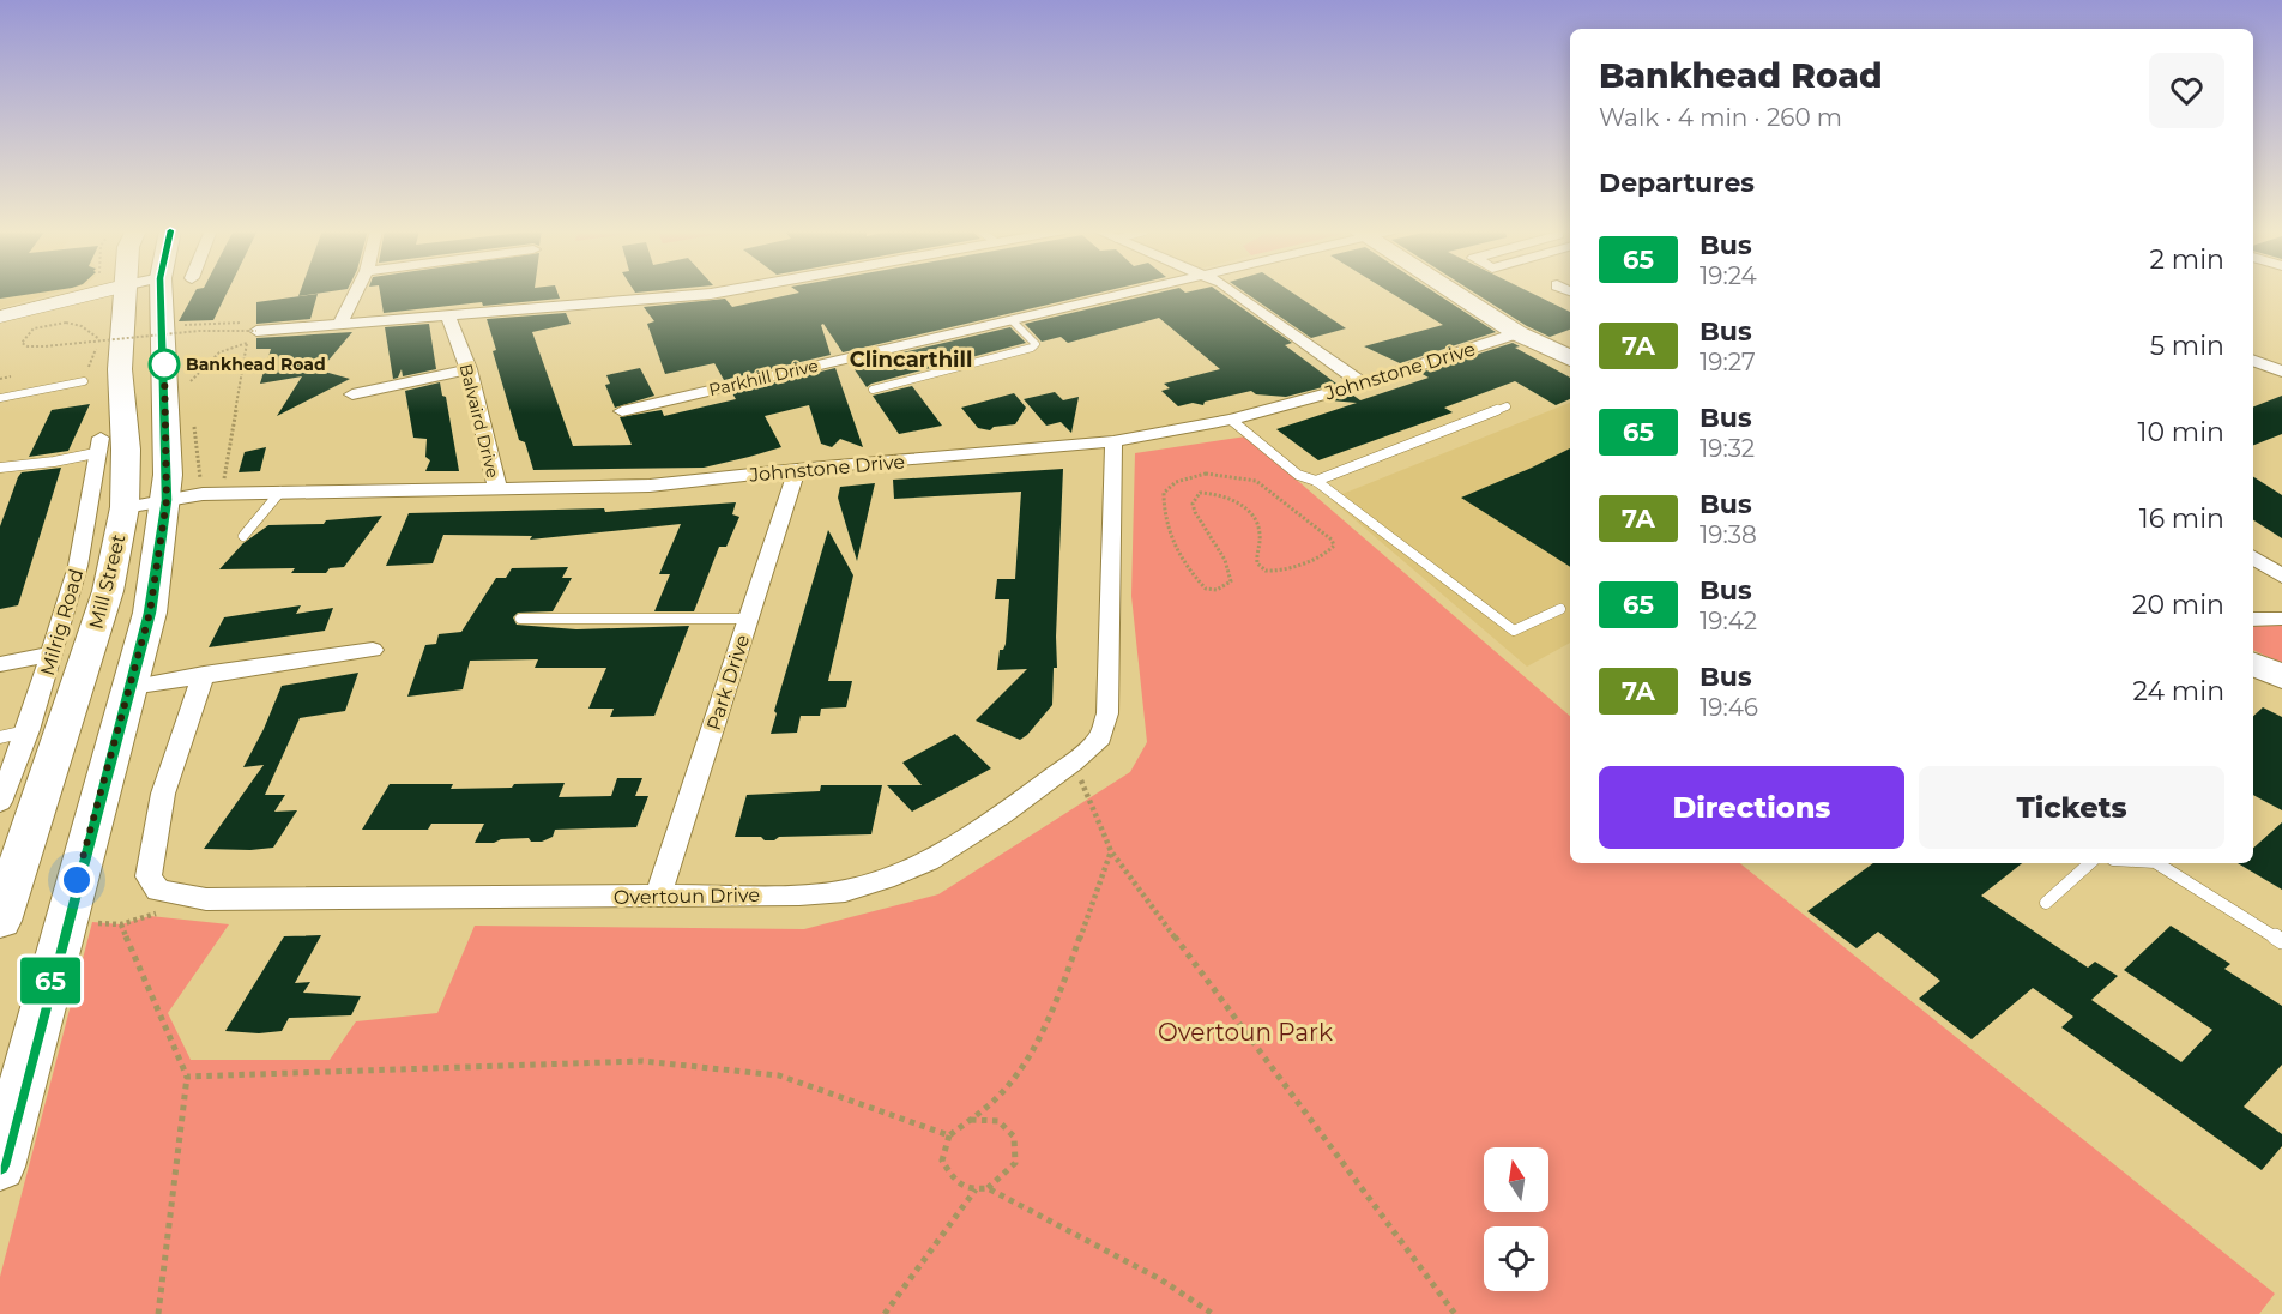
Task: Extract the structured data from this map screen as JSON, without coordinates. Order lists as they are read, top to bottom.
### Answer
{
  "streets": {
    "main road": ["Mill Street"],
    "street": [
      "Johnstone Drive",
      "Parkhill Drive",
      "Balvaird Drive",
      "Milrig Road",
      "Park Drive",
      "Overtoun Drive"
    ]
  },
  "crossings": [
    ["Johnstone Drive", "Balvaird Drive"],
    ["Johnstone Drive", "Mill Street"],
    ["Johnstone Drive", "Park Drive"],
    ["Johnstone Drive", "Overtoun Drive"],
    ["Park Drive", "Overtoun Drive"]
  ],
  "districts": ["Clincarthill"],
  "parks": ["Overtoun Park"],
  "places": ["Bankhead Road"],
  "lines": ["bus line 65"],
  "north": "top",
  "page": {
    "on_map": "65",
    "heading": [
      ["Bankhead Road", "Walk · 4 min · 260 m"],
      "Departures"
    ],
    "list": [
      {
        "mark": "65",
        "name": "Bus",
        "note": "19:24",
        "value": "2 min"
      },
      {
        "mark": "7A",
        "name": "Bus",
        "note": "19:27",
        "value": "5 min"
      },
      {
        "mark": "65",
        "name": "Bus",
        "note": "19:32",
        "value": "10 min"
      },
      {
        "mark": "7A",
        "name": "Bus",
        "note": "19:38",
        "value": "16 min"
      },
      {
        "mark": "65",
        "name": "Bus",
        "note": "19:42",
        "value": "20 min"
      },
      {
        "mark": "7A",
        "name": "Bus",
        "note": "19:46",
        "value": "24 min"
      }
    ],
    "buttons": ["Directions", "Tickets"]
  }
}
